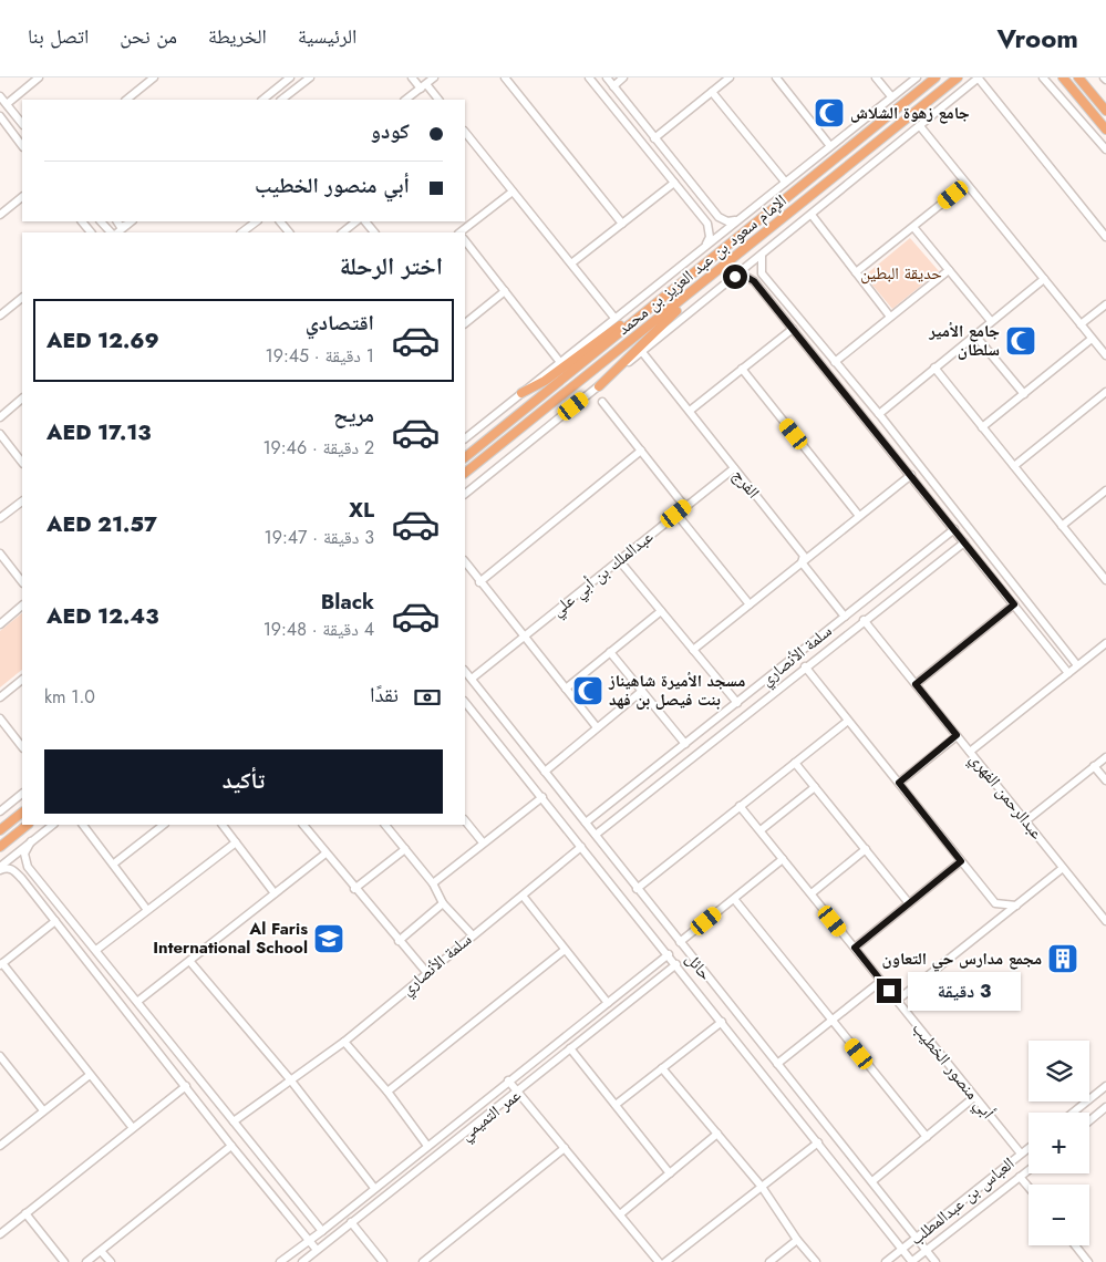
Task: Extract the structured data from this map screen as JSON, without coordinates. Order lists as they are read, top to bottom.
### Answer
{
  "streets": {
    "main road": ["الإمام سعود بن عبد العزيز بن محمد"],
    "street": [
      "الفرج",
      "عبدالملك بن أبي علي",
      "سلمة الأنصاري",
      "عبدالرحمن الفهري",
      "حائل",
      "أبي منصور الخطيب",
      "عمر التميمي",
      "العباس بن عبدالمطلب"
    ]
  },
  "crossings": [
    ["الإمام سعود بن عبد العزيز بن محمد", "الفرج"],
    ["الفرج", "عبدالملك بن أبي علي"],
    ["الفرج", "سلمة الأنصاري"],
    ["عبدالملك بن أبي علي", "حائل"],
    ["سلمة الأنصاري", "عبدالرحمن الفهري"],
    ["سلمة الأنصاري", "حائل"],
    ["حائل", "عمر التميمي"],
    ["حائل", "العباس بن عبدالمطلب"],
    ["أبي منصور الخطيب", "العباس بن عبدالمطلب"]
  ],
  "parks": ["حديقة البطين"],
  "places": {
    "mosque": ["جامع زهوة الشلاش", "جامع الأمير سلطان", "مسجد الأميرة شاهيناز بنت فيصل بن فهد"],
    "school or university": ["Al Faris International School"],
    "building": ["مجمع مدارس حي التعاون"]
  },
  "page": {
    "header": "Vroom",
    "nav": [
      "الرئيسية",
      "الخريطة",
      "من نحن",
      "اتصل بنا"
    ],
    "banner": ["كودو", "أبي منصور الخطيب"],
    "heading": "اختر الرحلة",
    "list": [
      {
        "name": "اقتصادي",
        "note": "1 دقيقة · 19:45",
        "value": "AED 12.69"
      },
      {
        "name": "مريح",
        "note": "2 دقيقة · 19:46",
        "value": "AED 17.13"
      },
      {
        "name": "XL",
        "note": "3 دقيقة · 19:47",
        "value": "AED 21.57"
      },
      {
        "name": "Black",
        "note": "4 دقيقة · 19:48",
        "value": "AED 12.43"
      }
    ],
    "pay": ["نقدًا", "1.0 km"],
    "buttons": "تأكيد",
    "bubble": "3 دقيقة",
    "map_buttons": ["+", "−"]
  }
}
